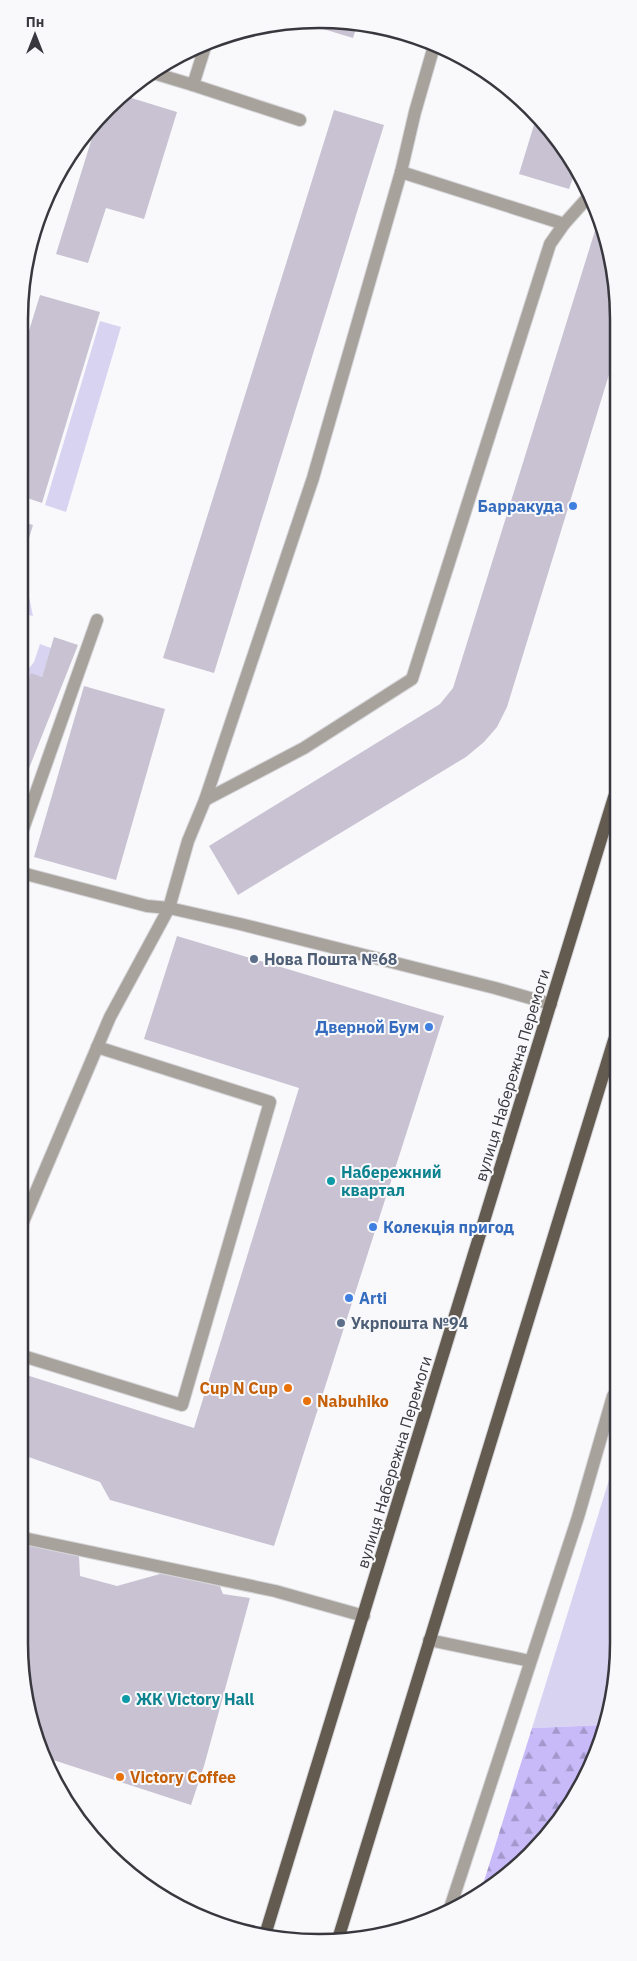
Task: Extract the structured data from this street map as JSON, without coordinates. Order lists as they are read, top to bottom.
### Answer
{
  "streets": {
    "main road": ["вулиця Набережна Перемоги"]
  },
  "places": [
    "Барракуда",
    "Нова Пошта №68",
    "Дверной Бум",
    "Набережний квартал",
    "Колекція пригод",
    "Arti",
    "Укрпошта №94",
    "Cup N Cup",
    "Nabuhiko",
    "ЖК Victory Hall",
    "Victory Coffee"
  ],
  "north": "top"
}
